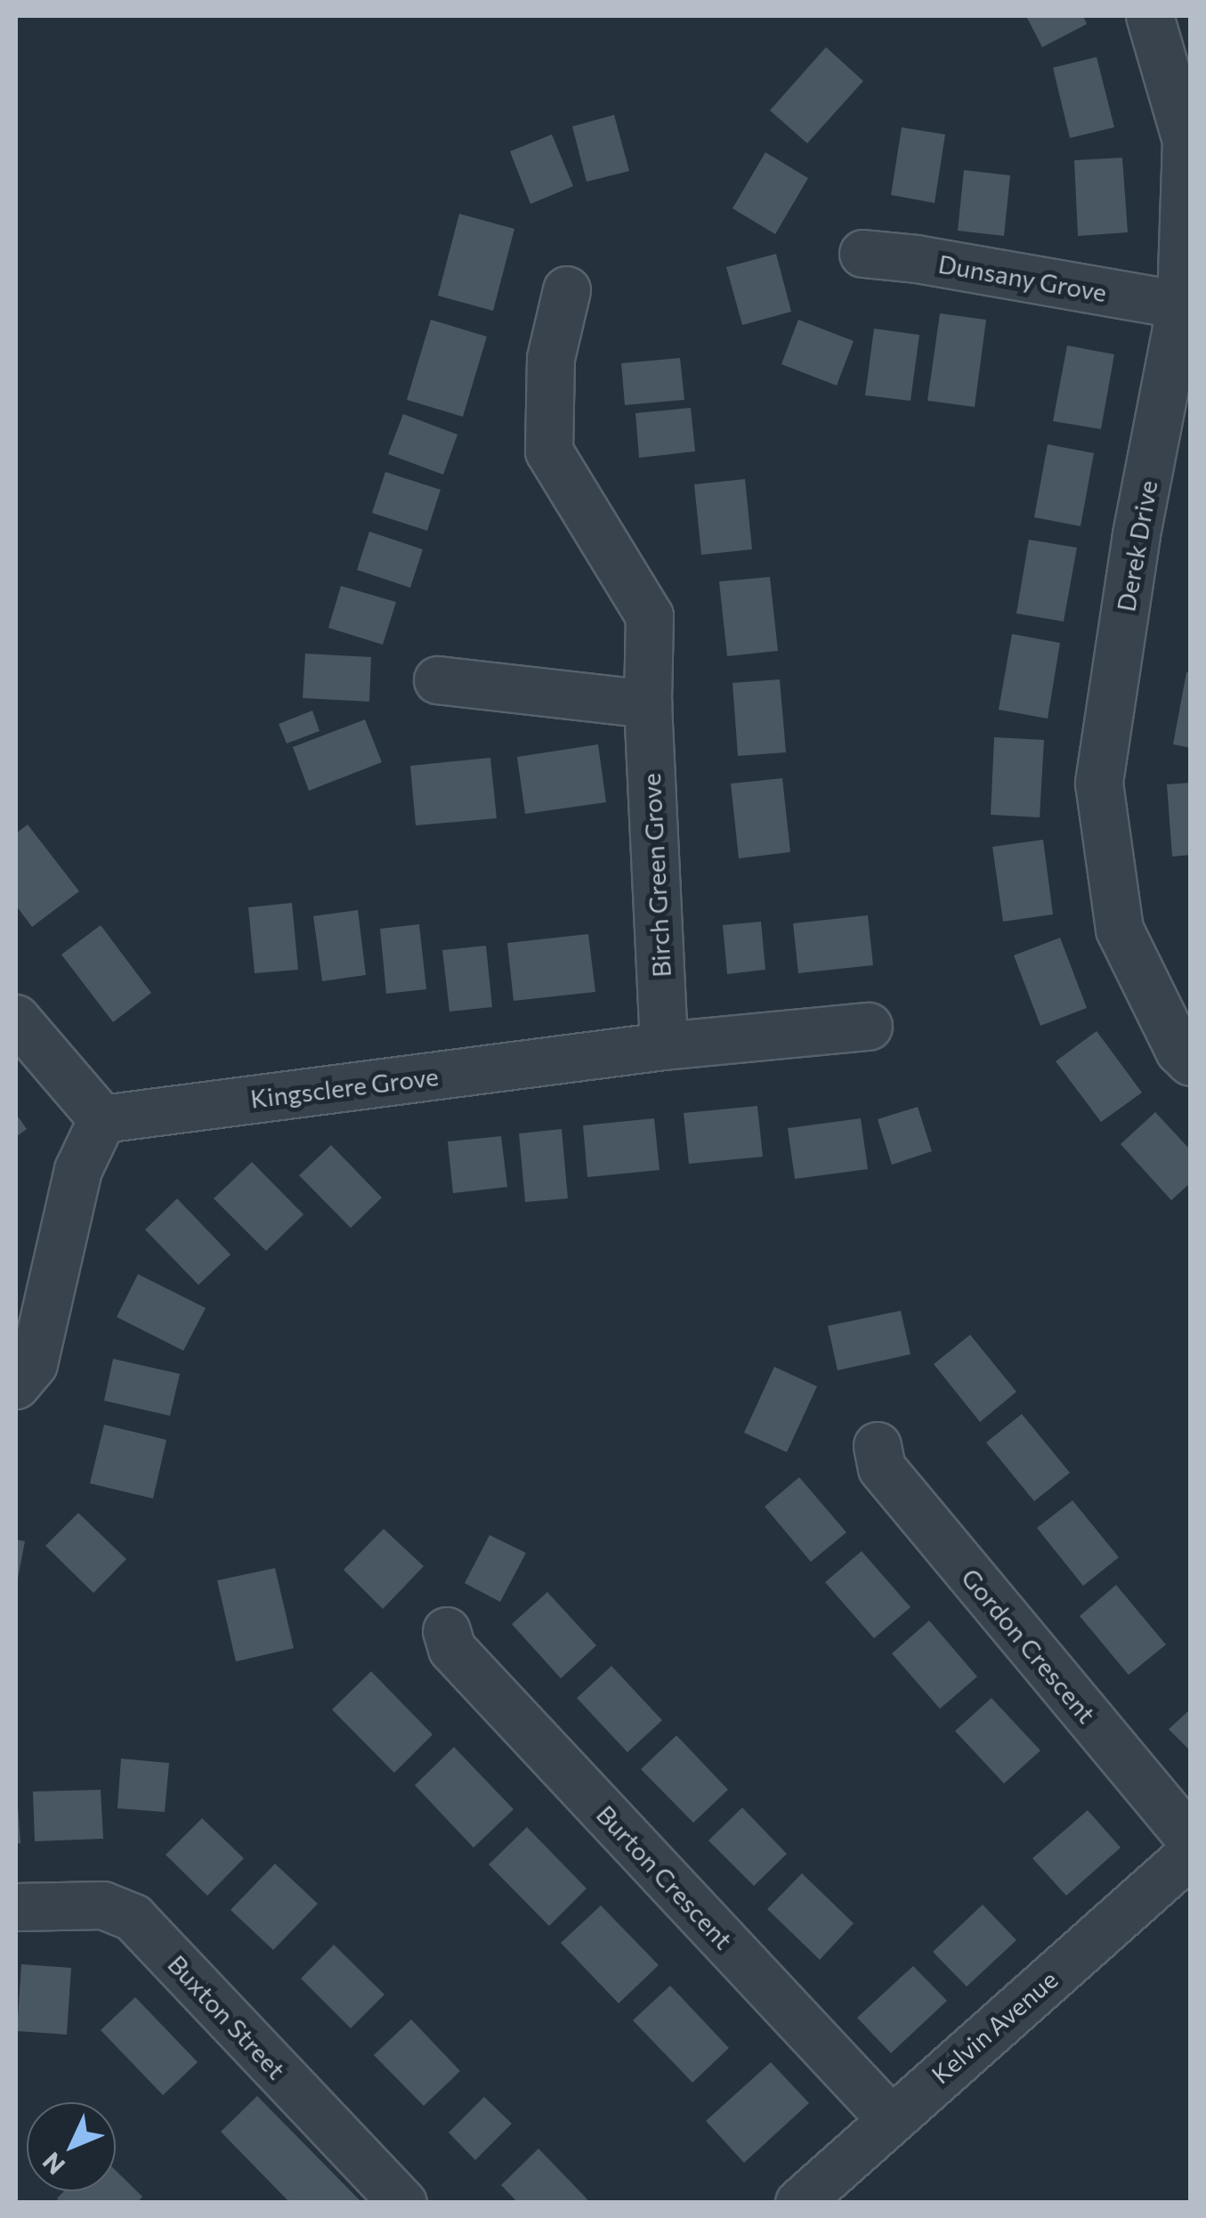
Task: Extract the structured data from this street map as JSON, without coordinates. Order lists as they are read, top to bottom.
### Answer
{
  "streets": {
    "street": [
      "Dunsany Grove",
      "Derek Drive",
      "Birch Green Grove",
      "Kingsclere Grove",
      "Gordon Crescent",
      "Burton Crescent",
      "Buxton Street",
      "Kelvin Avenue"
    ]
  },
  "crossings": [
    ["Dunsany Grove", "Derek Drive"],
    ["Birch Green Grove", "Kingsclere Grove"],
    ["Burton Crescent", "Kelvin Avenue"]
  ],
  "north": "bottom left"
}
